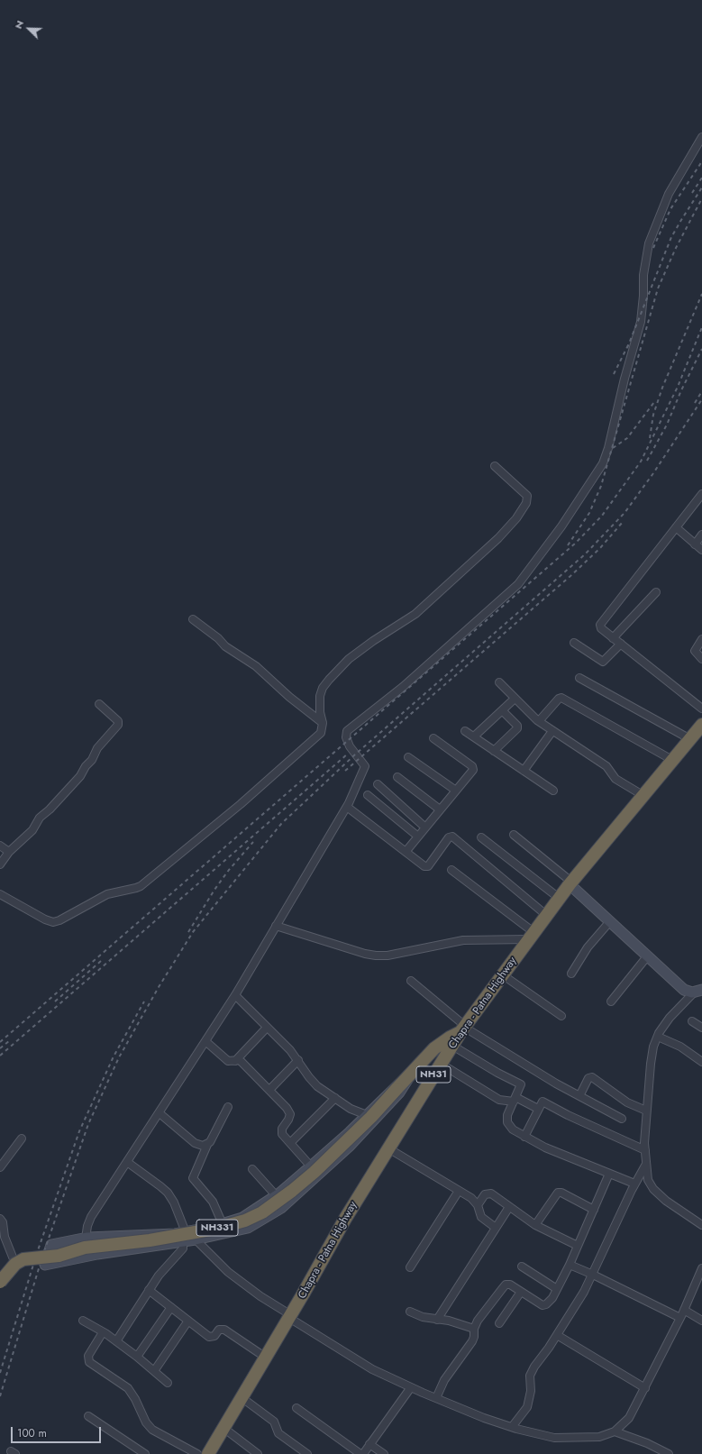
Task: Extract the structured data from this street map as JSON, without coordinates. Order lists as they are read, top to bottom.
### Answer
{
  "streets": {
    "highway": ["Chapra - Patna Highway", "NH31", "NH331"]
  },
  "crossings": [
    ["Chapra - Patna Highway", "NH331"]
  ],
  "scale_bar": "100 m",
  "north": "top left"
}
